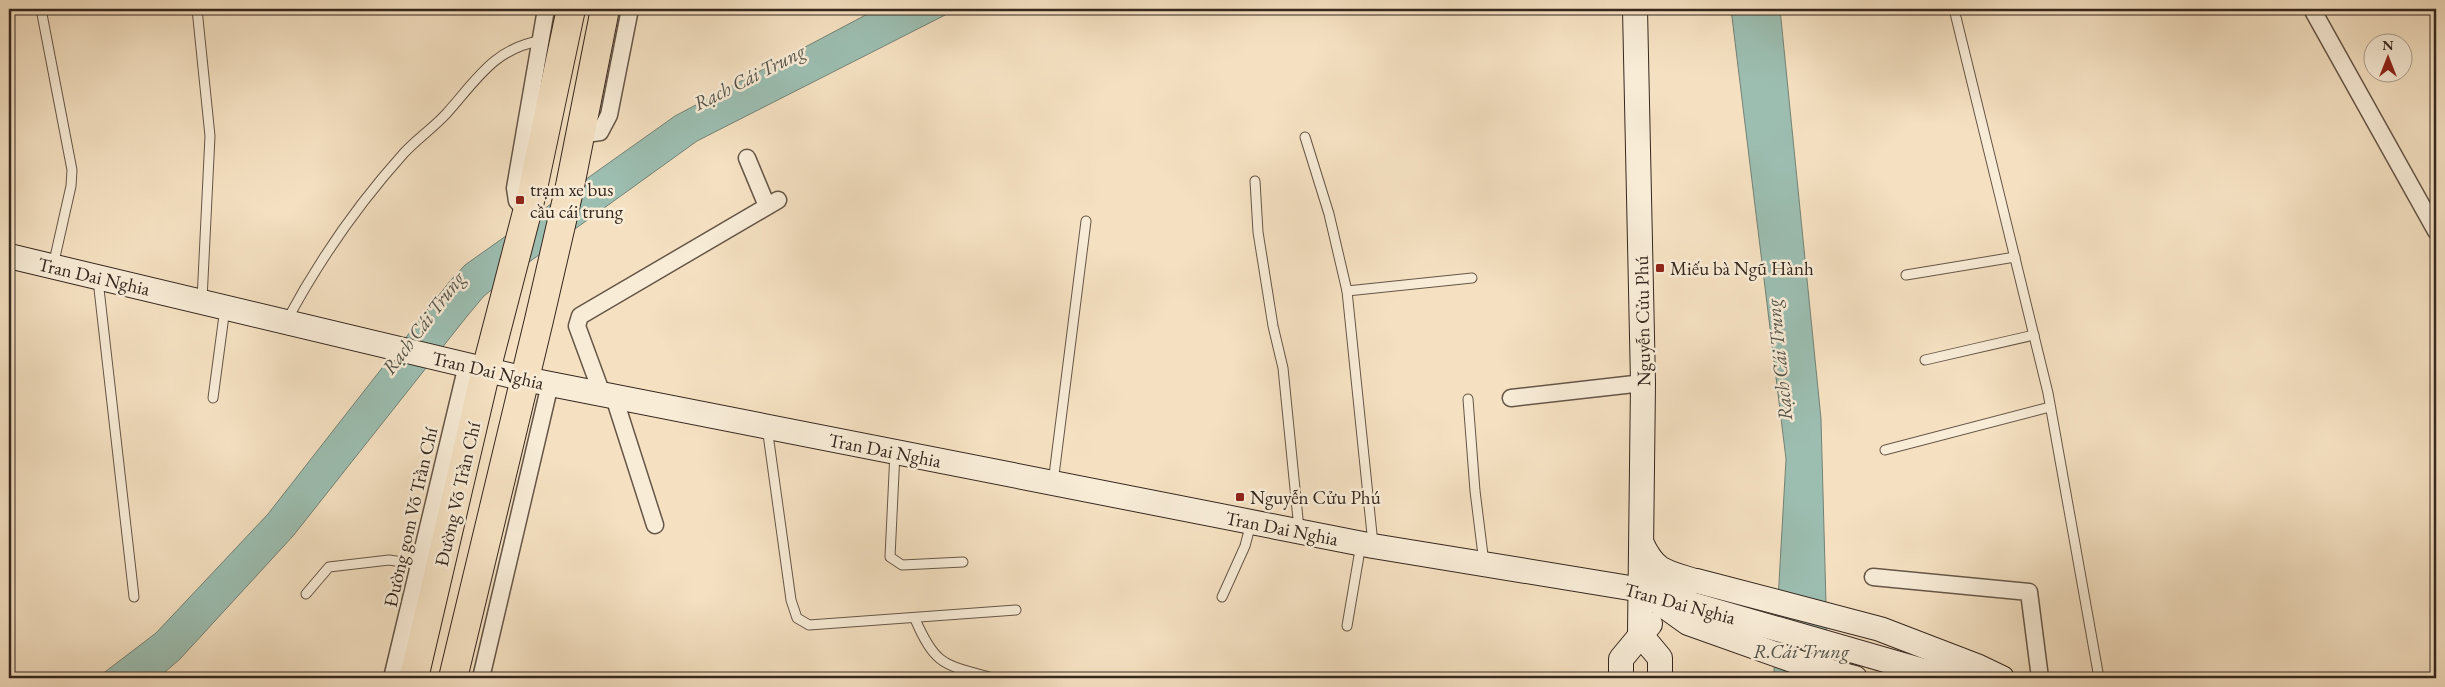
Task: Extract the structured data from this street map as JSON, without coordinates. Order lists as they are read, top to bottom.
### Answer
{
  "streets": {
    "highway": ["Đường Võ Trần Chí"],
    "main road": ["Tran Dai Nghia", "Nguyễn Cửu Phú"],
    "street": ["Đường gom Võ Trần Chí"]
  },
  "crossings": [
    ["Tran Dai Nghia", "Nguyễn Cửu Phú"],
    ["Tran Dai Nghia", "Đường Võ Trần Chí"],
    ["Đường Võ Trần Chí", "Đường gom Võ Trần Chí"]
  ],
  "water": ["Rạch Cái Trung", "R.Cái Trung"],
  "places": {
    "transit": ["trạm xe bus cầu cái trung", "Miếu bà Ngũ Hành", "Nguyễn Cửu Phú"]
  },
  "north": "top"
}
